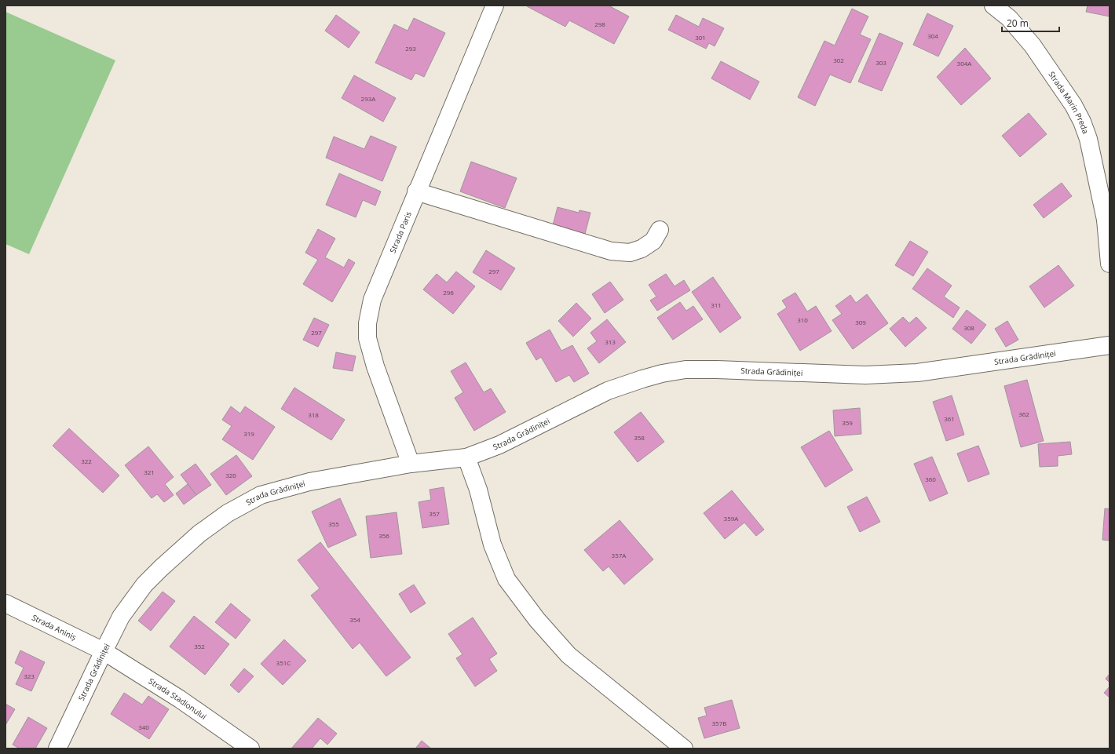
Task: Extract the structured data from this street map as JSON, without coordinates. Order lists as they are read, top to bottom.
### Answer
{
  "streets": {
    "street": [
      "Strada Marin Preda",
      "Strada Paris",
      "Strada Grădiniței",
      "Strada Aniniș",
      "Strada Stadionului"
    ]
  },
  "crossings": [
    ["Strada Paris", "Strada Grădiniței"],
    ["Strada Grădiniței", "Strada Aniniș"],
    ["Strada Grădiniței", "Strada Stadionului"],
    ["Strada Aniniș", "Strada Stadionului"]
  ],
  "house_numbers": [
    "298",
    "304",
    "301",
    "293",
    "302",
    "303",
    "304A",
    "293A",
    "297",
    "296",
    "311",
    "310",
    "309",
    "308",
    "297",
    "313",
    "362",
    "318",
    "361",
    "359",
    "319",
    "358",
    "322",
    "321",
    "320",
    "360",
    "357",
    "359A",
    "355",
    "356",
    "357A",
    "354",
    "352",
    "351C",
    "323",
    "357B",
    "340"
  ],
  "scale_bar": "20 m"
}
